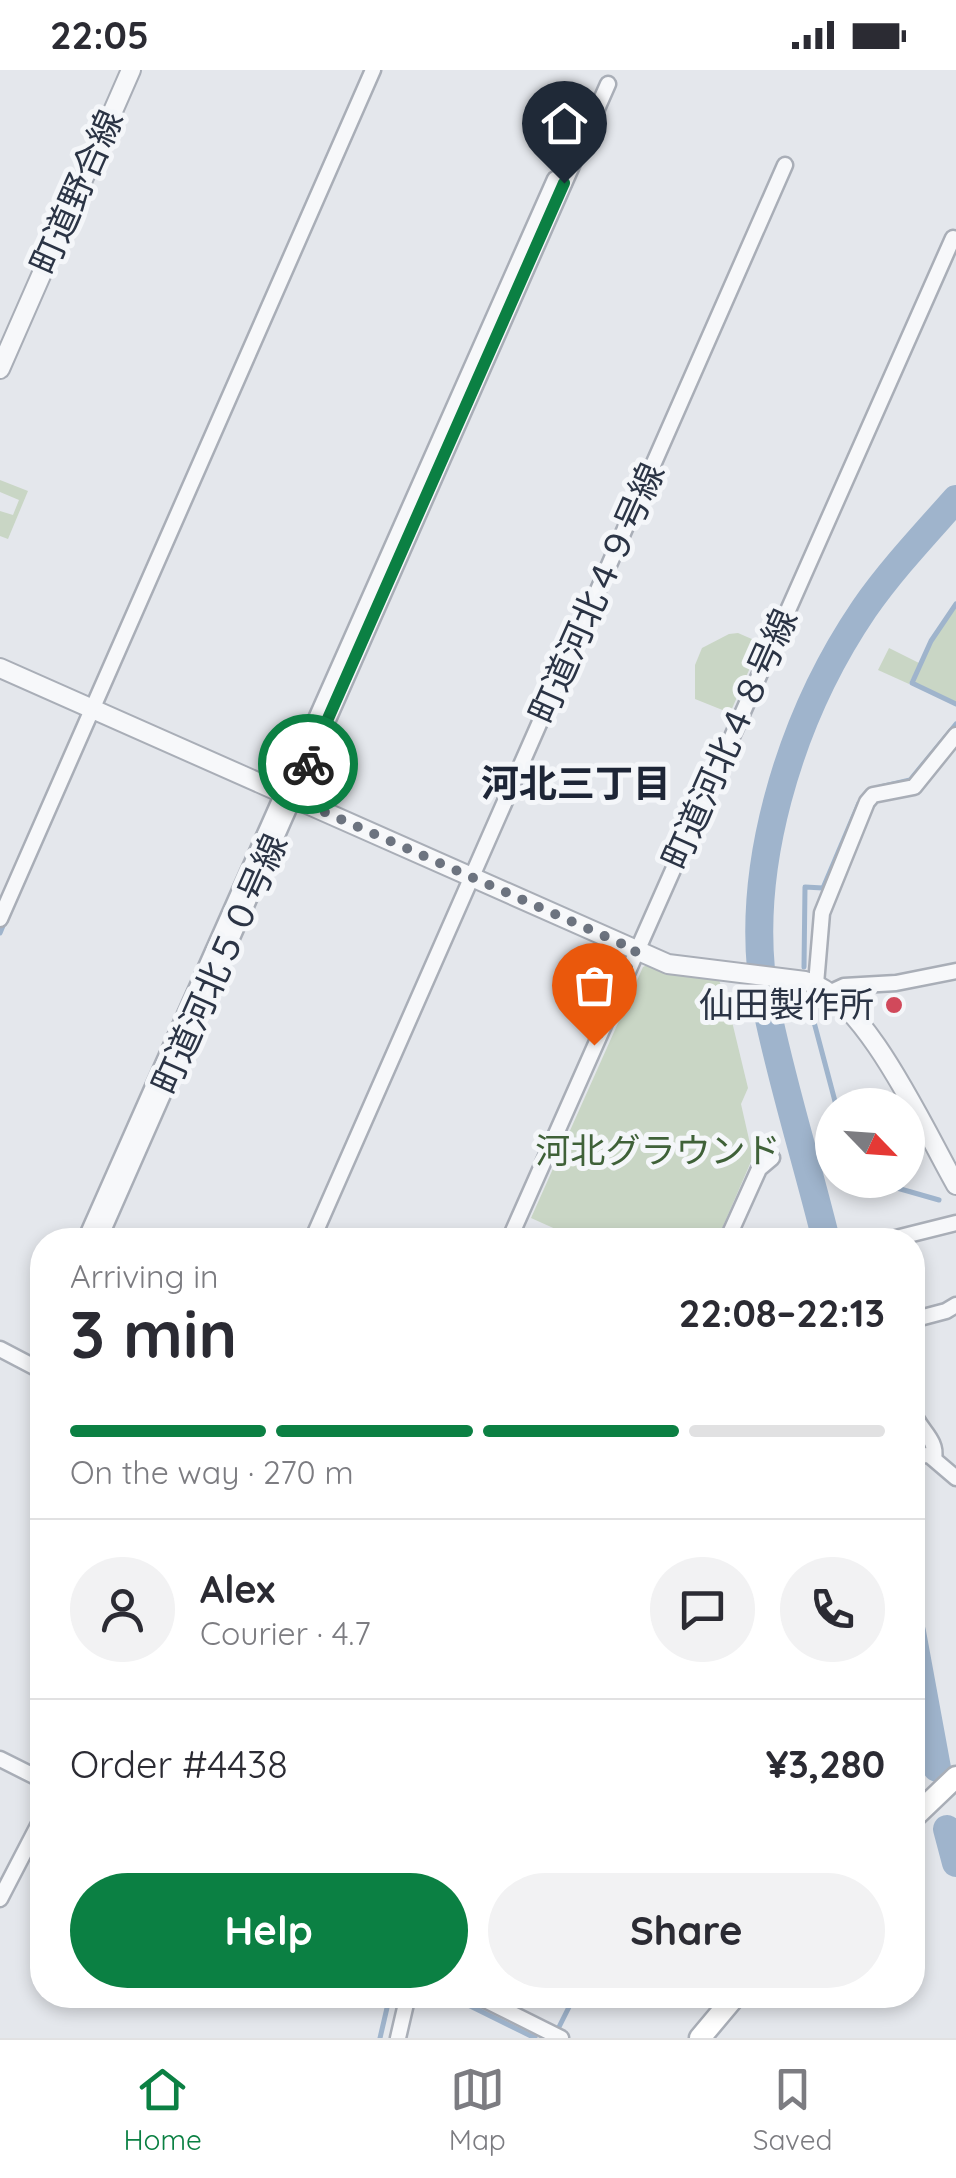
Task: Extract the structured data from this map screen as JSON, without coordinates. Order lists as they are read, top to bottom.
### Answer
{
  "streets": {
    "street": [
      "町道野合線",
      "町道河北４９号線",
      "町道河北４８号線",
      "町道河北５０号線"
    ]
  },
  "districts": ["河北三丁目"],
  "parks": ["河北グラウンド"],
  "places": ["仙田製作所"],
  "north": "bottom right",
  "page": {
    "status": "22:05",
    "heading": ["3 min", "Arriving in", "22:08–22:13"],
    "panel": [
      "Alex",
      "Courier · 4.7",
      "Order #4438",
      "¥3,280"
    ],
    "bar": "On the way · 270 m",
    "buttons": ["Help", "Share"],
    "tabs": ["Home", "Map", "Saved"]
  }
}
